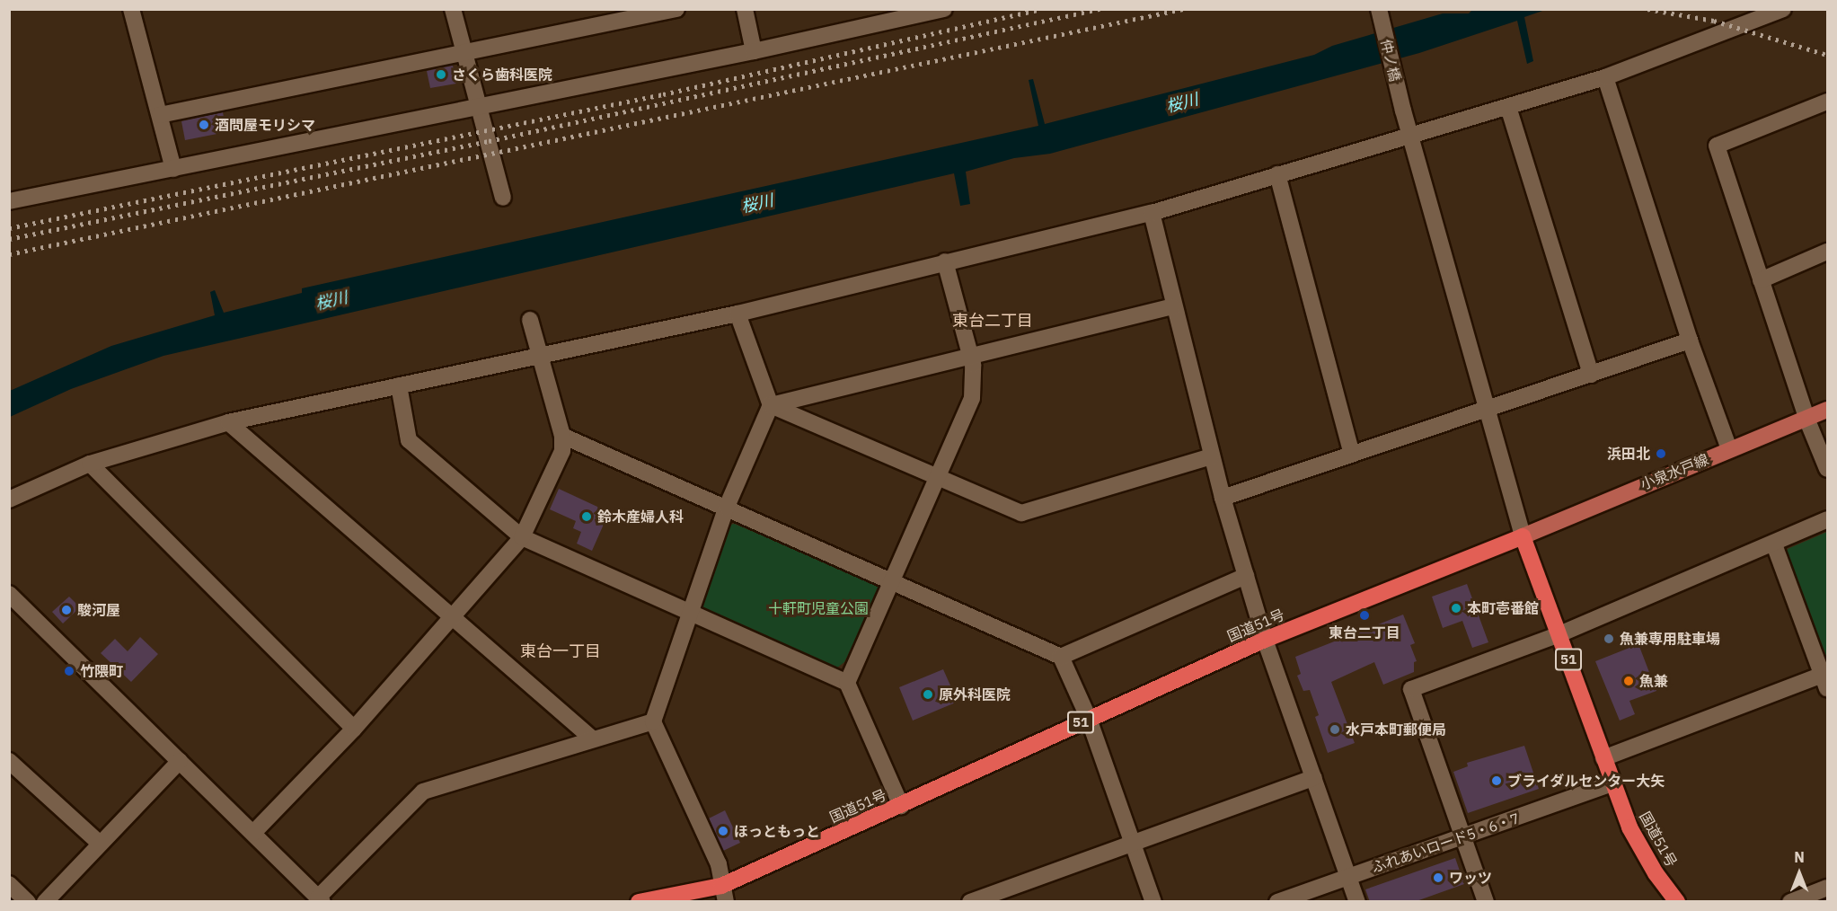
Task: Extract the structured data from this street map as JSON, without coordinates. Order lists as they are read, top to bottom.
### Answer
{
  "streets": {
    "highway": ["国道51号", "51"],
    "main road": ["小泉水戸線"],
    "street": ["仲ノ橋", "ふれあいロード5・6・7"]
  },
  "crossings": [
    ["仲ノ橋", "小泉水戸線"],
    ["仲ノ橋", "国道51号"],
    ["小泉水戸線", "国道51号"],
    ["国道51号", "ふれあいロード5・6・7"]
  ],
  "districts": ["東台二丁目", "東台一丁目"],
  "water": ["桜川"],
  "parks": ["十軒町児童公園"],
  "places": [
    "さくら歯科医院",
    "酒問屋モリシマ",
    "浜田北",
    "鈴木産婦人科",
    "本町壱番館",
    "駿河屋",
    "東台二丁目",
    "魚兼専用駐車場",
    "竹隈町",
    "魚兼",
    "原外科医院",
    "水戸本町郵便局",
    "ブライダルセンター大矢",
    "ほっともっと",
    "ワッツ"
  ],
  "north": "top"
}
